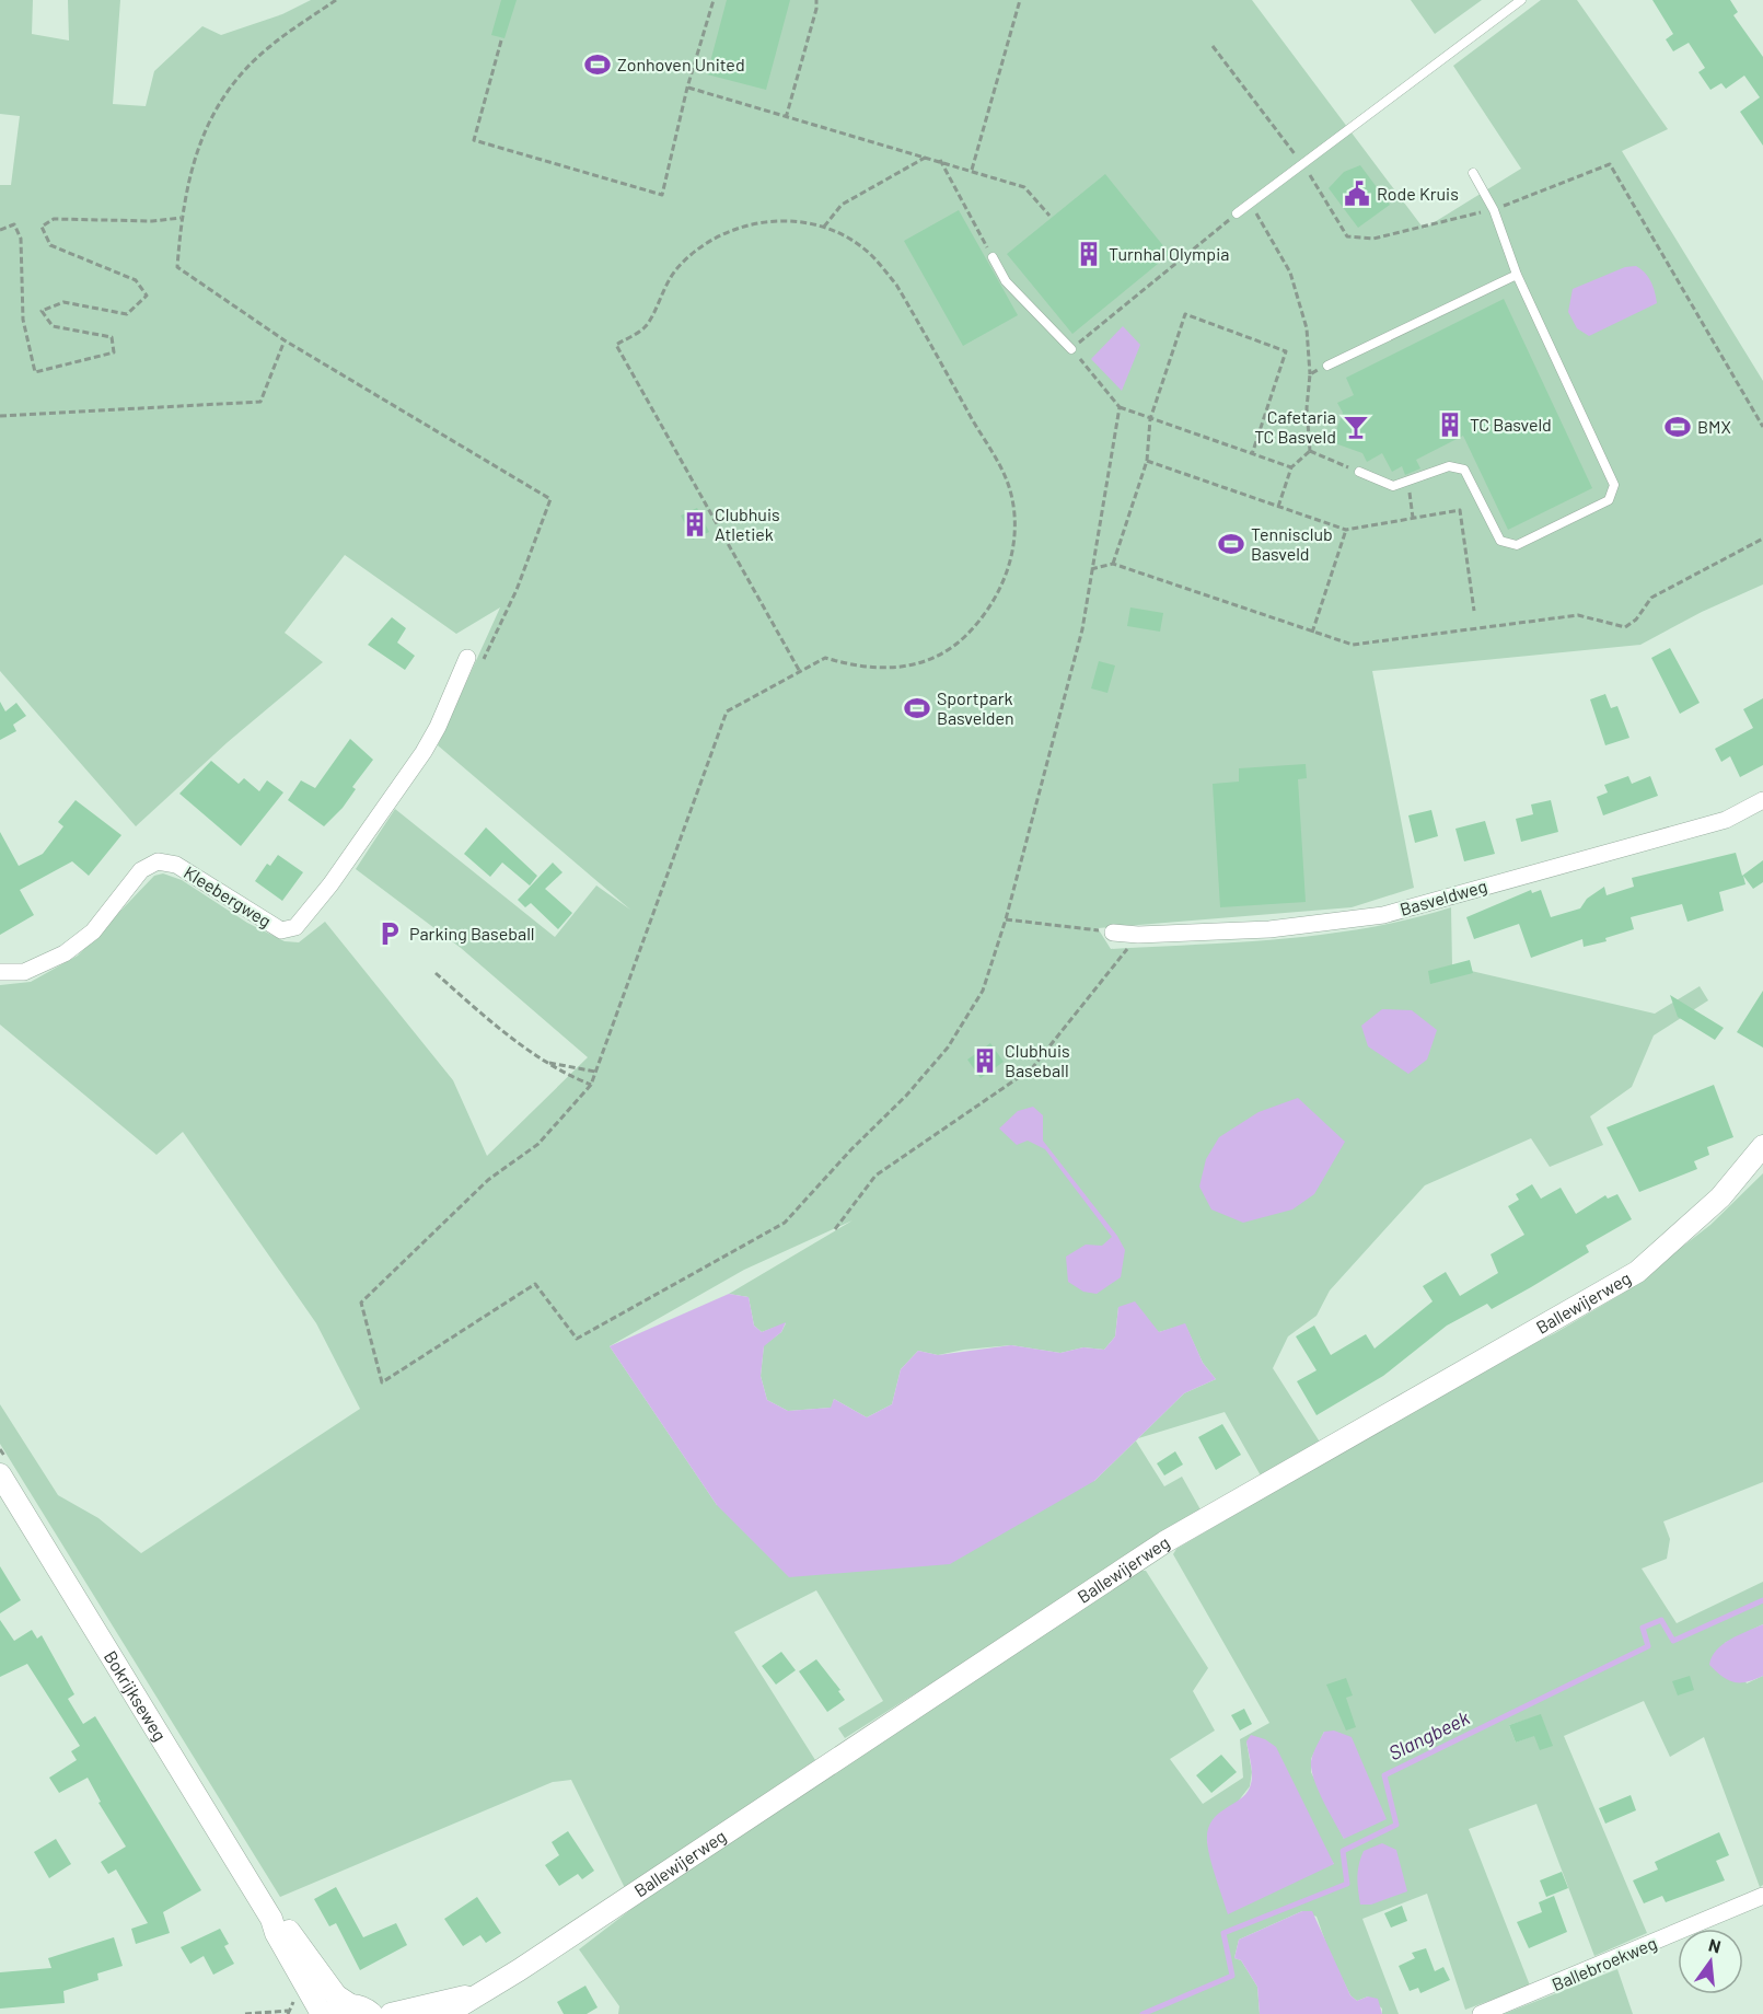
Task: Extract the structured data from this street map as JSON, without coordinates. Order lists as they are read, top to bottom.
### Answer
{
  "streets": {
    "street": [
      "Kleebergweg",
      "Basveldweg",
      "Ballewijerweg",
      "Bokrijkseweg",
      "Ballebroekweg"
    ]
  },
  "water": ["Slangbeek"],
  "places": {
    "sports": [
      "Zonhoven United",
      "BMX",
      "Tennisclub Basveld",
      "Sportpark Basvelden"
    ],
    "public building": ["Rode Kruis"],
    "building": [
      "Turnhal Olympia",
      "TC Basveld",
      "Clubhuis Atletiek",
      "Clubhuis Baseball"
    ],
    "bar": ["Cafetaria TC Basveld"],
    "parking": ["Parking Baseball"]
  },
  "north": "top"
}
